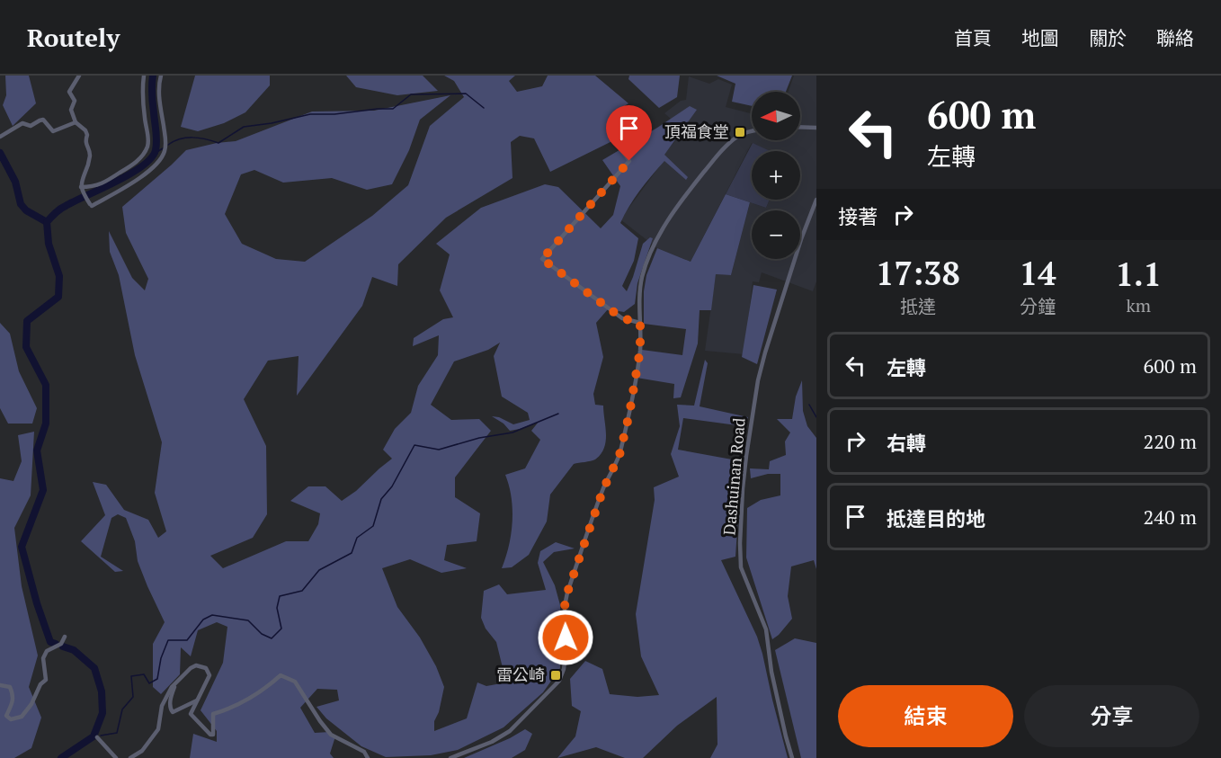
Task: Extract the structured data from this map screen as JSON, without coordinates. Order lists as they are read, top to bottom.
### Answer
{
  "streets": {
    "street": ["Dashuinan Road"]
  },
  "places": {
    "transit": ["頂福食堂", "雷公崎"]
  },
  "north": "left",
  "page": {
    "header": "Routely",
    "nav": [
      "首頁",
      "地圖",
      "關於",
      "聯絡"
    ],
    "turn": ["600 m", "左轉"],
    "map_buttons": ["+", "−"],
    "then": "接著",
    "eta": [
      "17:38",
      "抵達",
      "14",
      "分鐘",
      "1.1",
      "km"
    ],
    "list": [
      {
        "name": "左轉",
        "value": "600 m"
      },
      {
        "name": "右轉",
        "value": "220 m"
      },
      {
        "name": "抵達目的地",
        "value": "240 m"
      }
    ],
    "buttons": ["結束", "分享"]
  }
}
